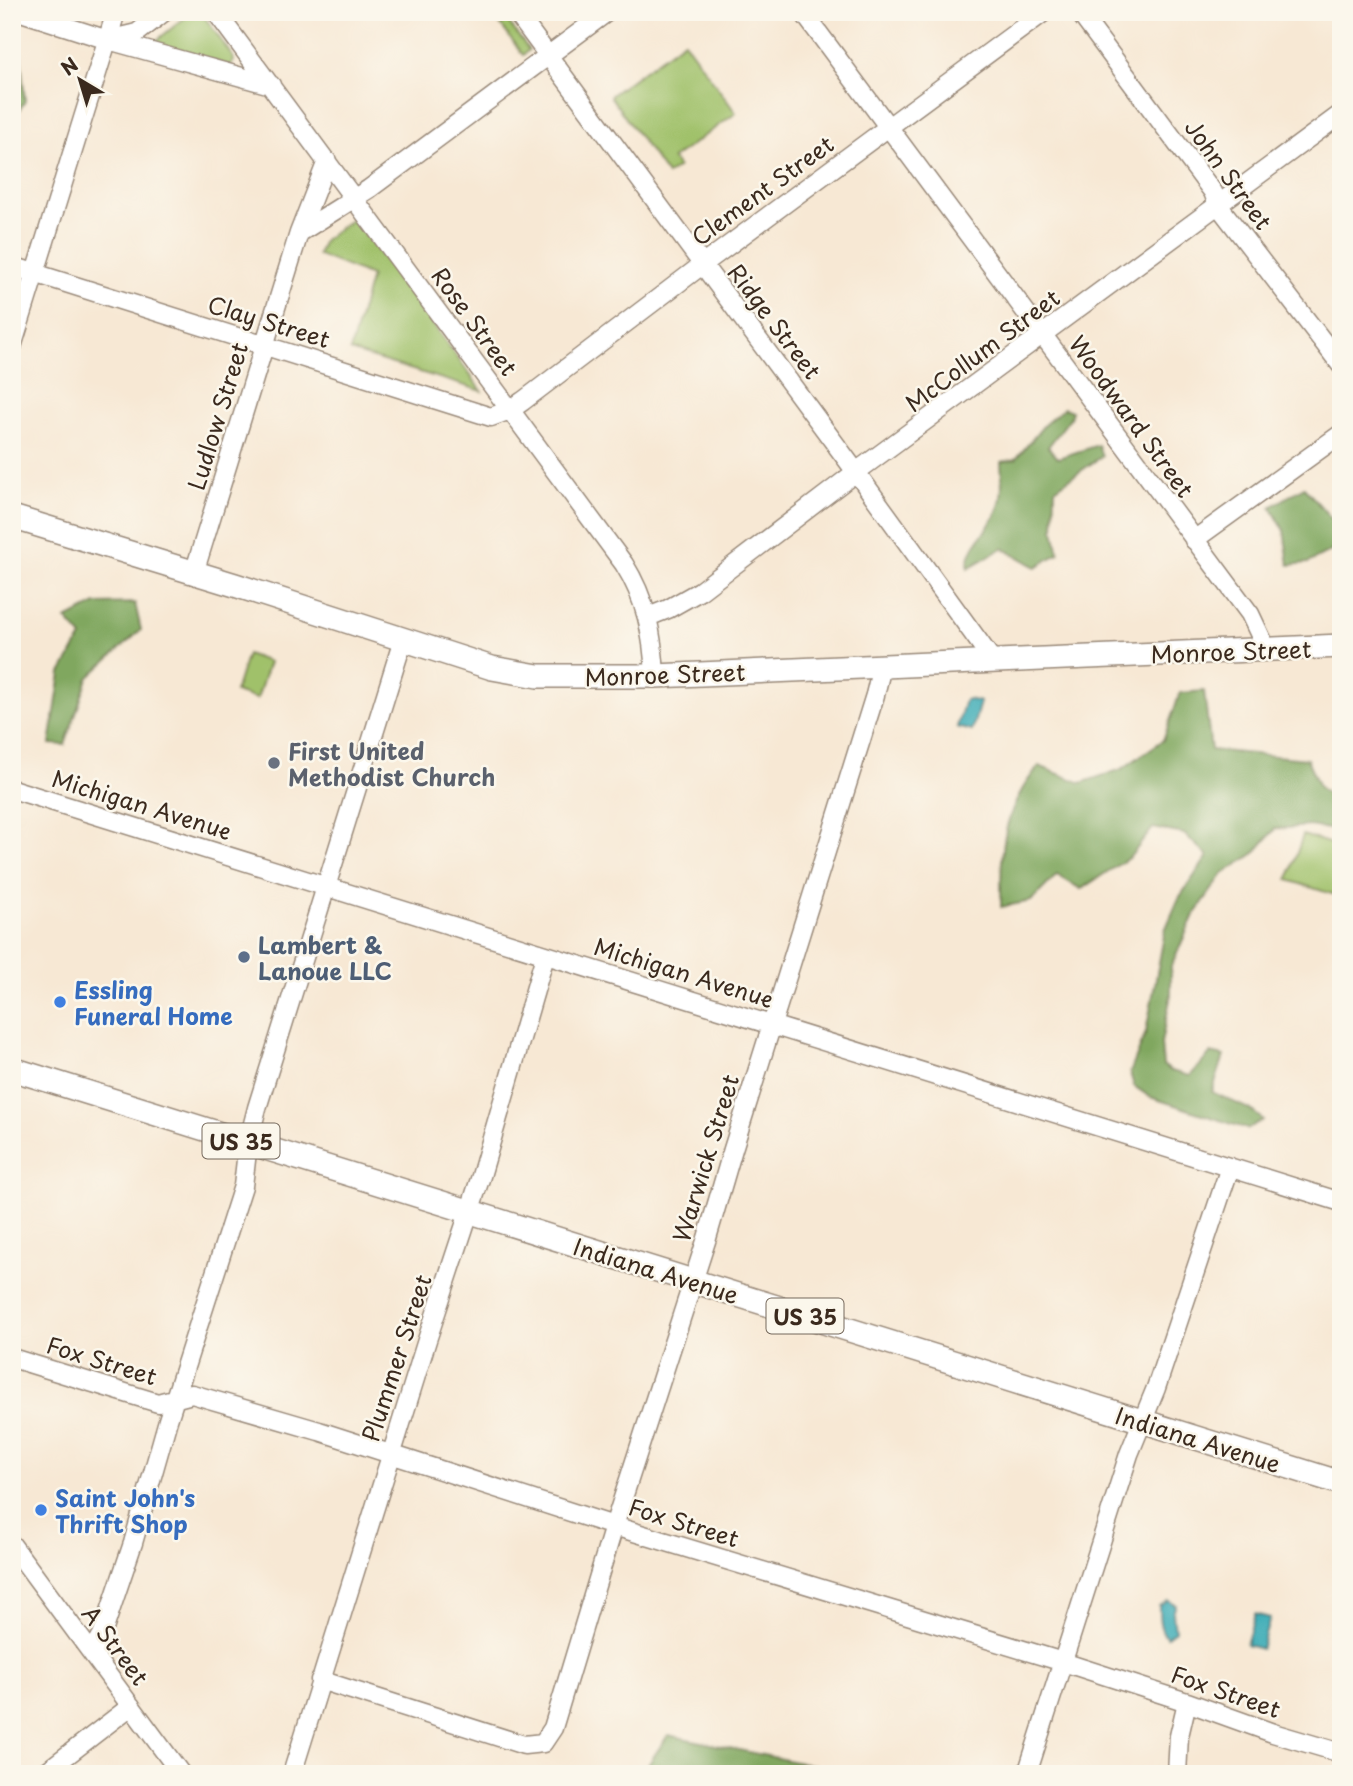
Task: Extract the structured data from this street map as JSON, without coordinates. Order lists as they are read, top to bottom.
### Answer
{
  "streets": {
    "main road": ["Monroe Street", "US 35", "Indiana Avenue"],
    "street": [
      "John Street",
      "Clement Street",
      "Clay Street",
      "Rose Street",
      "Ridge Street",
      "McCollum Street",
      "Ludlow Street",
      "Woodward Street",
      "Michigan Avenue",
      "Warwick Street",
      "Plummer Street",
      "Fox Street",
      "A Street"
    ]
  },
  "crossings": [
    ["John Street", "McCollum Street"],
    ["Clement Street", "Clay Street"],
    ["Clement Street", "Rose Street"],
    ["Clement Street", "Ridge Street"],
    ["Clement Street", "Woodward Street"],
    ["Clay Street", "Rose Street"],
    ["Clay Street", "Ludlow Street"],
    ["Rose Street", "McCollum Street"],
    ["Rose Street", "Ludlow Street"],
    ["Rose Street", "Monroe Street"],
    ["Ridge Street", "McCollum Street"],
    ["Ridge Street", "Monroe Street"],
    ["McCollum Street", "Woodward Street"],
    ["Ludlow Street", "Monroe Street"],
    ["Woodward Street", "Monroe Street"],
    ["Monroe Street", "Warwick Street"],
    ["Michigan Avenue", "Warwick Street"],
    ["Michigan Avenue", "Plummer Street"],
    ["Warwick Street", "Indiana Avenue"],
    ["Warwick Street", "Plummer Street"],
    ["Warwick Street", "Fox Street"],
    ["Indiana Avenue", "Plummer Street"],
    ["Plummer Street", "Fox Street"]
  ],
  "places": [
    "First United Methodist Church",
    "Lambert & Lanoue LLC",
    "Essling Funeral Home",
    "Saint John's Thrift Shop"
  ],
  "north": "top left"
}
